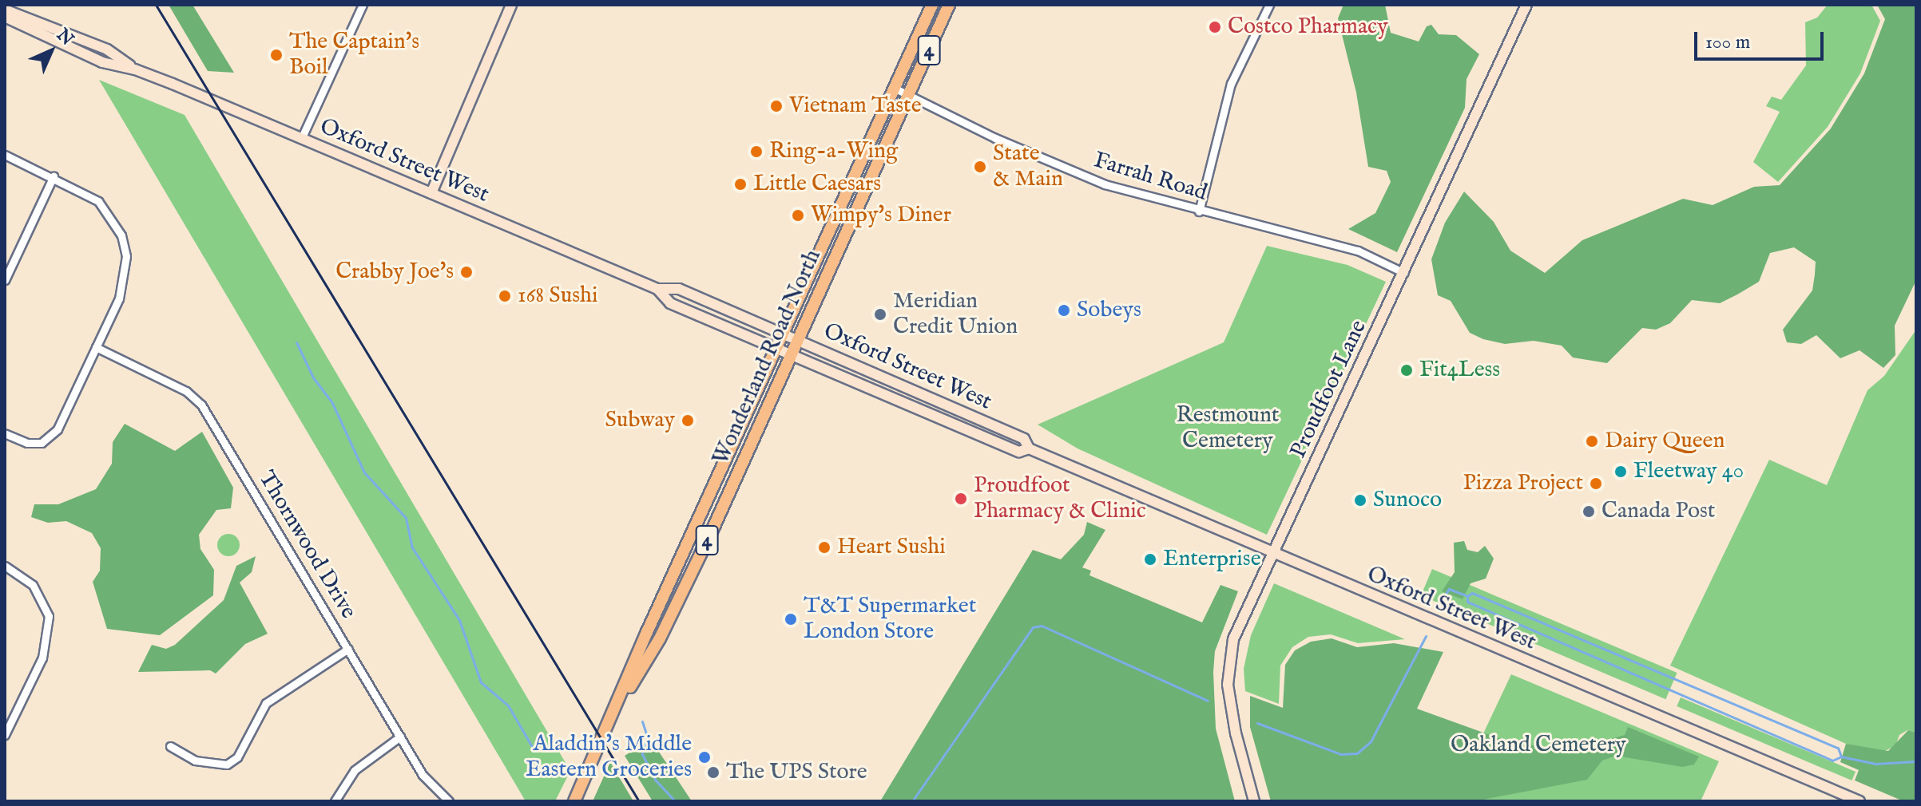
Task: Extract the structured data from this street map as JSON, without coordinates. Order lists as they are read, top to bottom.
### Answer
{
  "streets": {
    "main road": [
      "4",
      "Oxford Street West",
      "Wonderland Road North",
      "Proudfoot Lane"
    ],
    "street": ["Farrah Road", "Thornwood Drive"]
  },
  "crossings": [
    ["Oxford Street West", "Wonderland Road North"],
    ["Oxford Street West", "Proudfoot Lane"],
    ["Farrah Road", "Wonderland Road North"],
    ["Farrah Road", "Proudfoot Lane"]
  ],
  "parks": ["Restmount Cemetery", "Oakland Cemetery"],
  "places": [
    "Costco Pharmacy",
    "The Captain's Boil",
    "Vietnam Taste",
    "Ring-a-Wing",
    "State & Main",
    "Little Caesars",
    "Wimpy's Diner",
    "Crabby Joe's",
    "168 Sushi",
    "Sobeys",
    "Meridian Credit Union",
    "Fit4Less",
    "Subway",
    "Dairy Queen",
    "Fleetway 40",
    "Pizza Project",
    "Proudfoot Pharmacy & Clinic",
    "Sunoco",
    "Canada Post",
    "Heart Sushi",
    "Enterprise",
    "T&T Supermarket London Store",
    "Aladdin's Middle Eastern Groceries",
    "The UPS Store"
  ],
  "scale_bar": "100 m",
  "north": "top right"
}
